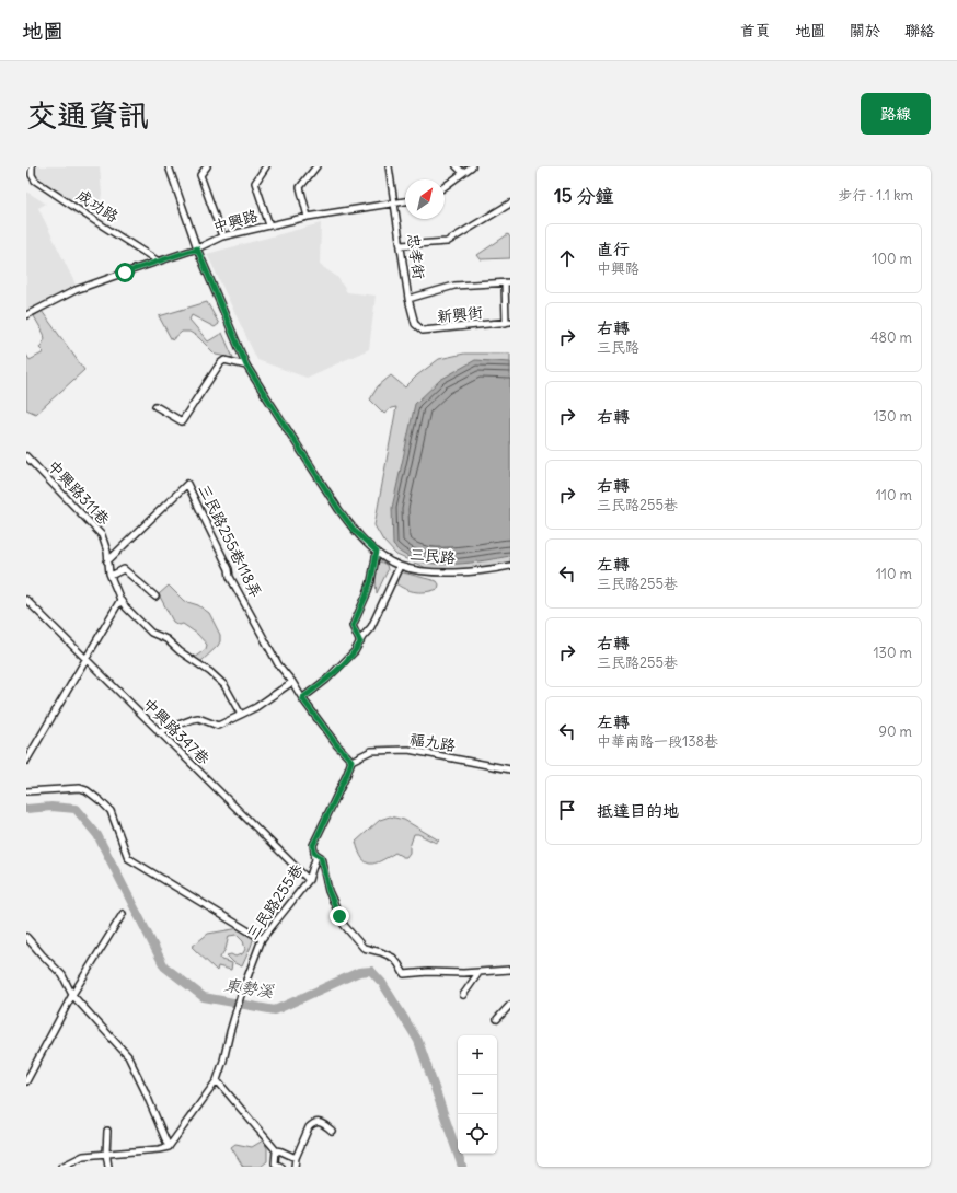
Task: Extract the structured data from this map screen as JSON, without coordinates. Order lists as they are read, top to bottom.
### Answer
{
  "streets": {
    "street": [
      "成功路",
      "中興路",
      "忠孝街",
      "新興街",
      "中興路311巷",
      "三民路255巷118弄",
      "三民路",
      "中興路347巷",
      "福九路",
      "三民路255巷"
    ]
  },
  "crossings": [
    ["成功路", "中興路"],
    ["中興路", "忠孝街"],
    ["中興路", "三民路"],
    ["忠孝街", "新興街"],
    ["中興路311巷", "三民路255巷118弄"],
    ["中興路347巷", "三民路255巷"],
    ["福九路", "三民路255巷"]
  ],
  "water": ["東勢溪"],
  "north": "top right",
  "page": {
    "header": "地圖",
    "nav": [
      "首頁",
      "地圖",
      "關於",
      "聯絡"
    ],
    "buttons": "路線",
    "title": "交通資訊",
    "heading": ["15 分鐘", "步行 · 1.1 km"],
    "list": [
      ["直行", "中興路", "100 m"],
      ["右轉", "三民路", "480 m"],
      ["右轉", "130 m"],
      ["右轉", "三民路255巷", "110 m"],
      ["左轉", "三民路255巷", "110 m"],
      ["右轉", "三民路255巷", "130 m"],
      ["左轉", "中華南路一段138巷", "90 m"],
      "抵達目的地"
    ],
    "map_buttons": ["+", "−"]
  }
}
